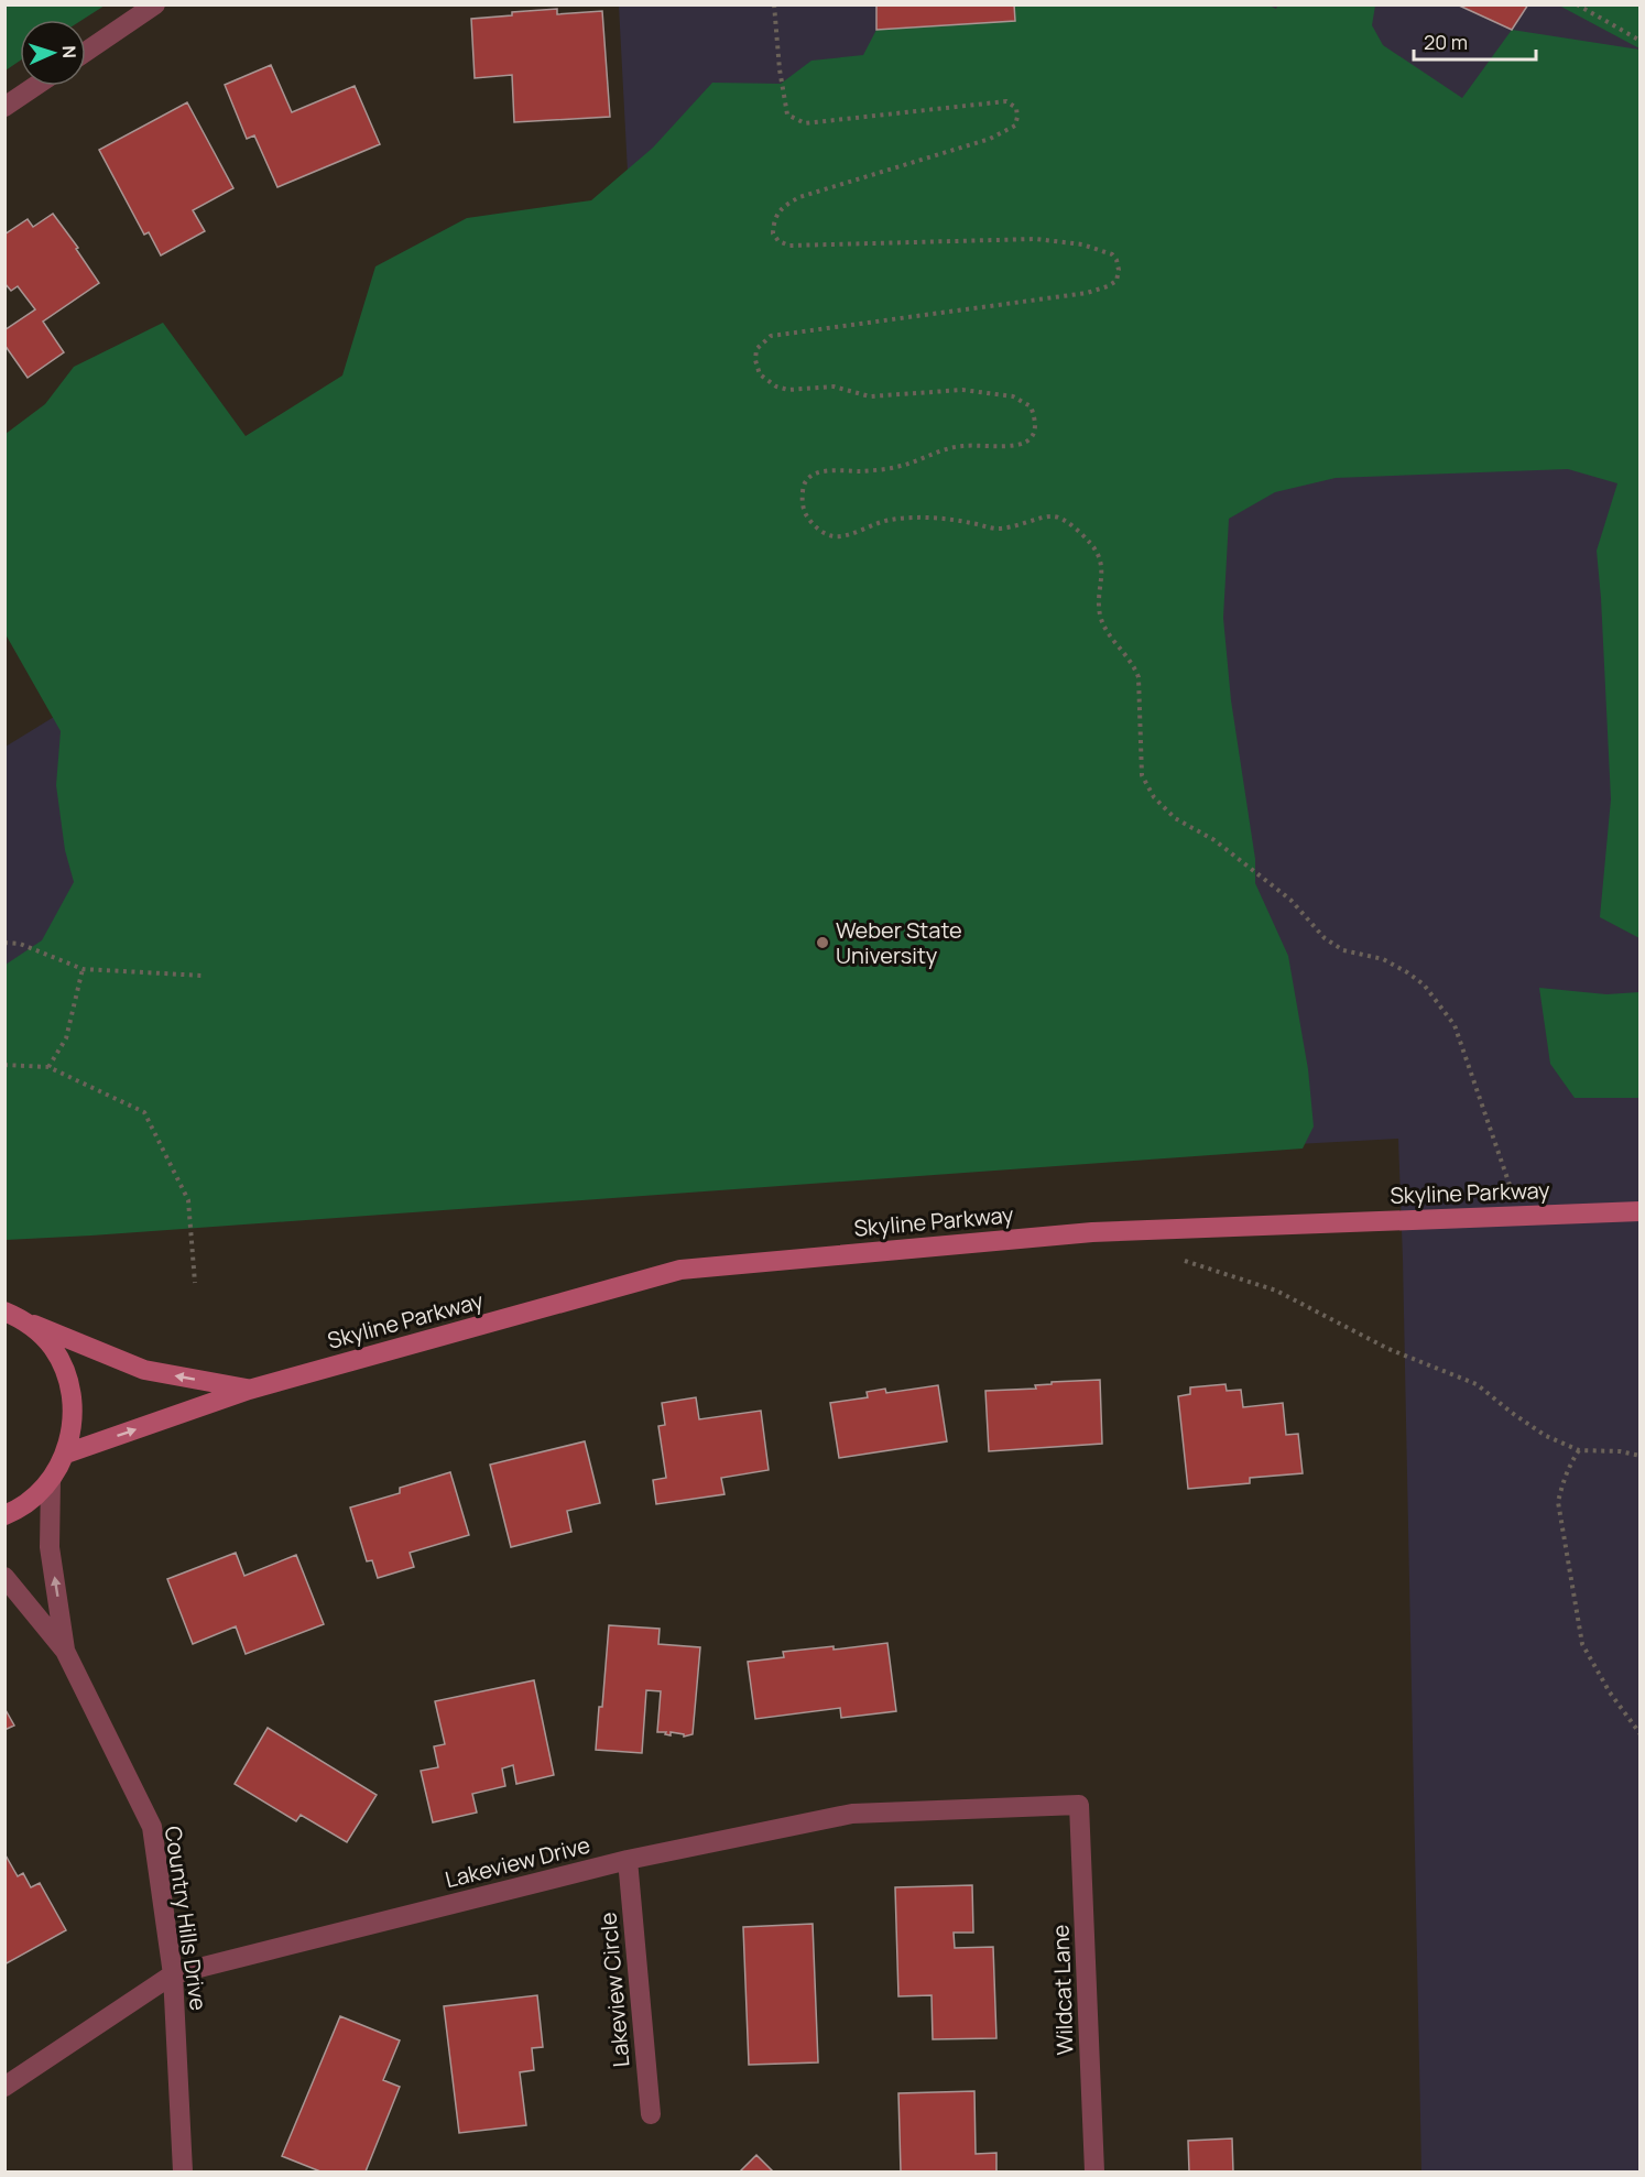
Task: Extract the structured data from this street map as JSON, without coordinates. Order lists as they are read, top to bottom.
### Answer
{
  "streets": {
    "street": [
      "Skyline Parkway",
      "Lakeview Drive",
      "Country Hills Drive",
      "Lakeview Circle",
      "Wildcat Lane"
    ]
  },
  "crossings": [
    ["Lakeview Drive", "Country Hills Drive"],
    ["Lakeview Drive", "Lakeview Circle"],
    ["Lakeview Drive", "Wildcat Lane"]
  ],
  "places": ["Weber State University"],
  "scale_bar": "20 m",
  "north": "right"
}
